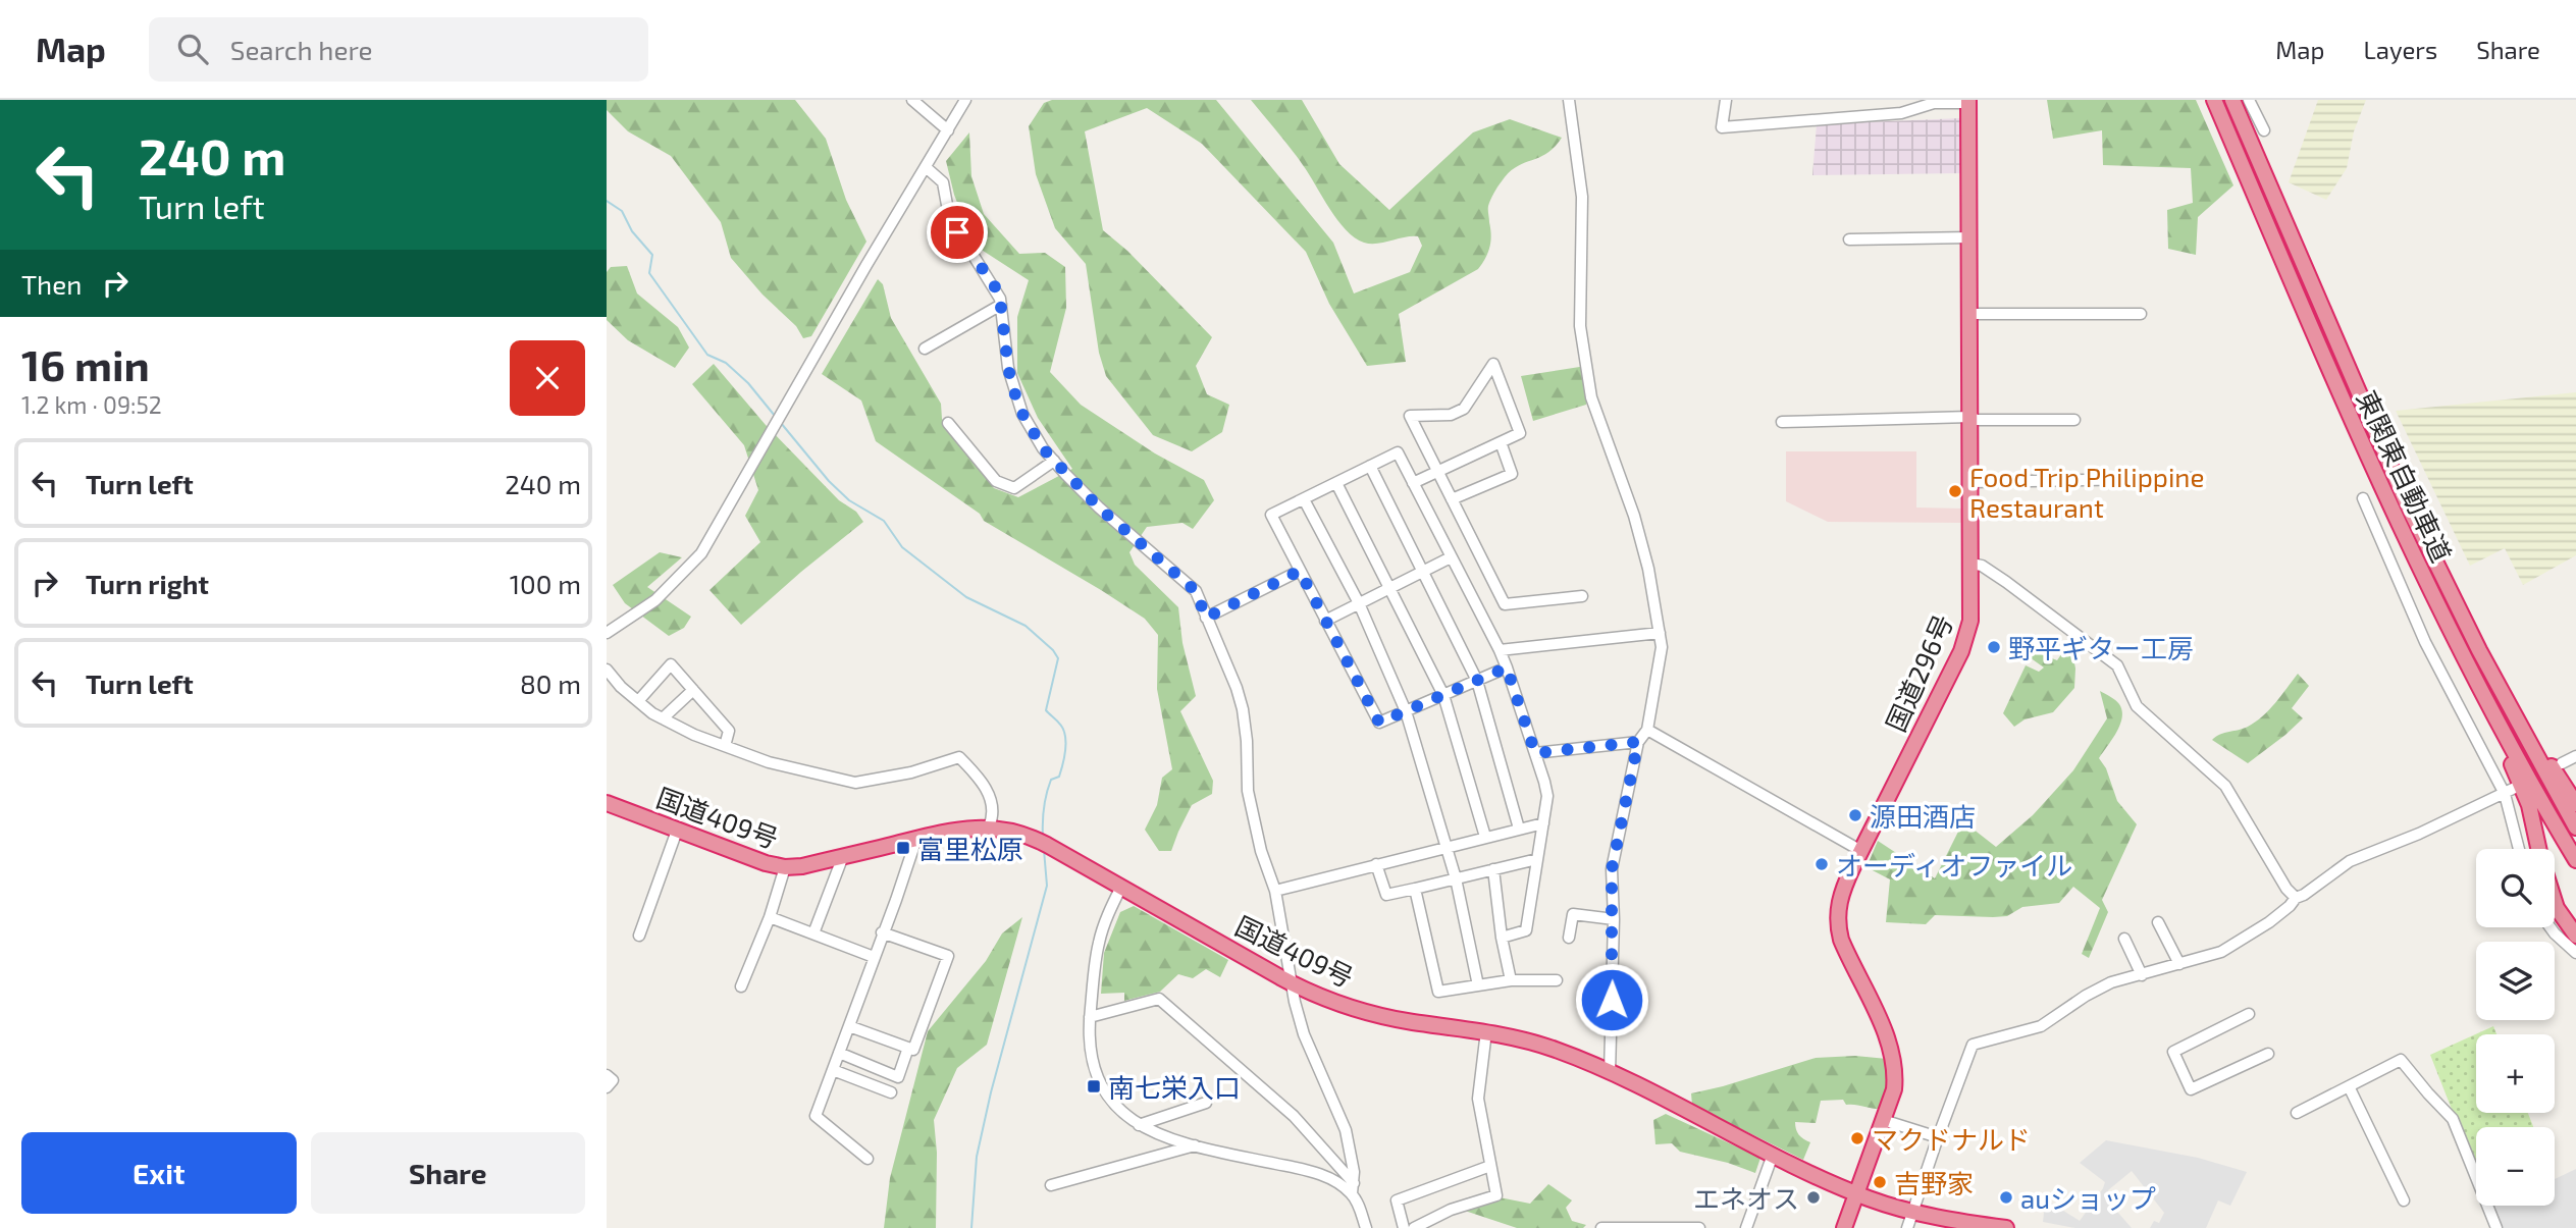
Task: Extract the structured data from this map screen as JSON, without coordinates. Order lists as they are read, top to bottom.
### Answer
{
  "streets": {
    "highway": ["東関東自動車道", "国道296号", "国道409号"]
  },
  "crossings": [
    ["国道296号", "国道409号"]
  ],
  "places": {
    "other": [
      "Food Trip Philippine Restaurant",
      "野平ギター工房",
      "源田酒店",
      "オーディオファイル",
      "マクドナルド",
      "吉野家",
      "エネオス",
      "auショップ"
    ],
    "transit": ["富里松原", "南七栄入口"]
  },
  "page": {
    "header": "Map",
    "search": "Search here",
    "nav": ["Map", "Layers", "Share"],
    "turn": ["240 m", "Turn left"],
    "then": "Then",
    "heading": ["16 min", "1.2 km · 09:52"],
    "list": [
      {
        "name": "Turn left",
        "value": "240 m"
      },
      {
        "name": "Turn right",
        "value": "100 m"
      },
      {
        "name": "Turn left",
        "value": "80 m"
      }
    ],
    "map_buttons": ["+", "−"],
    "buttons": ["Exit", "Share"]
  }
}
